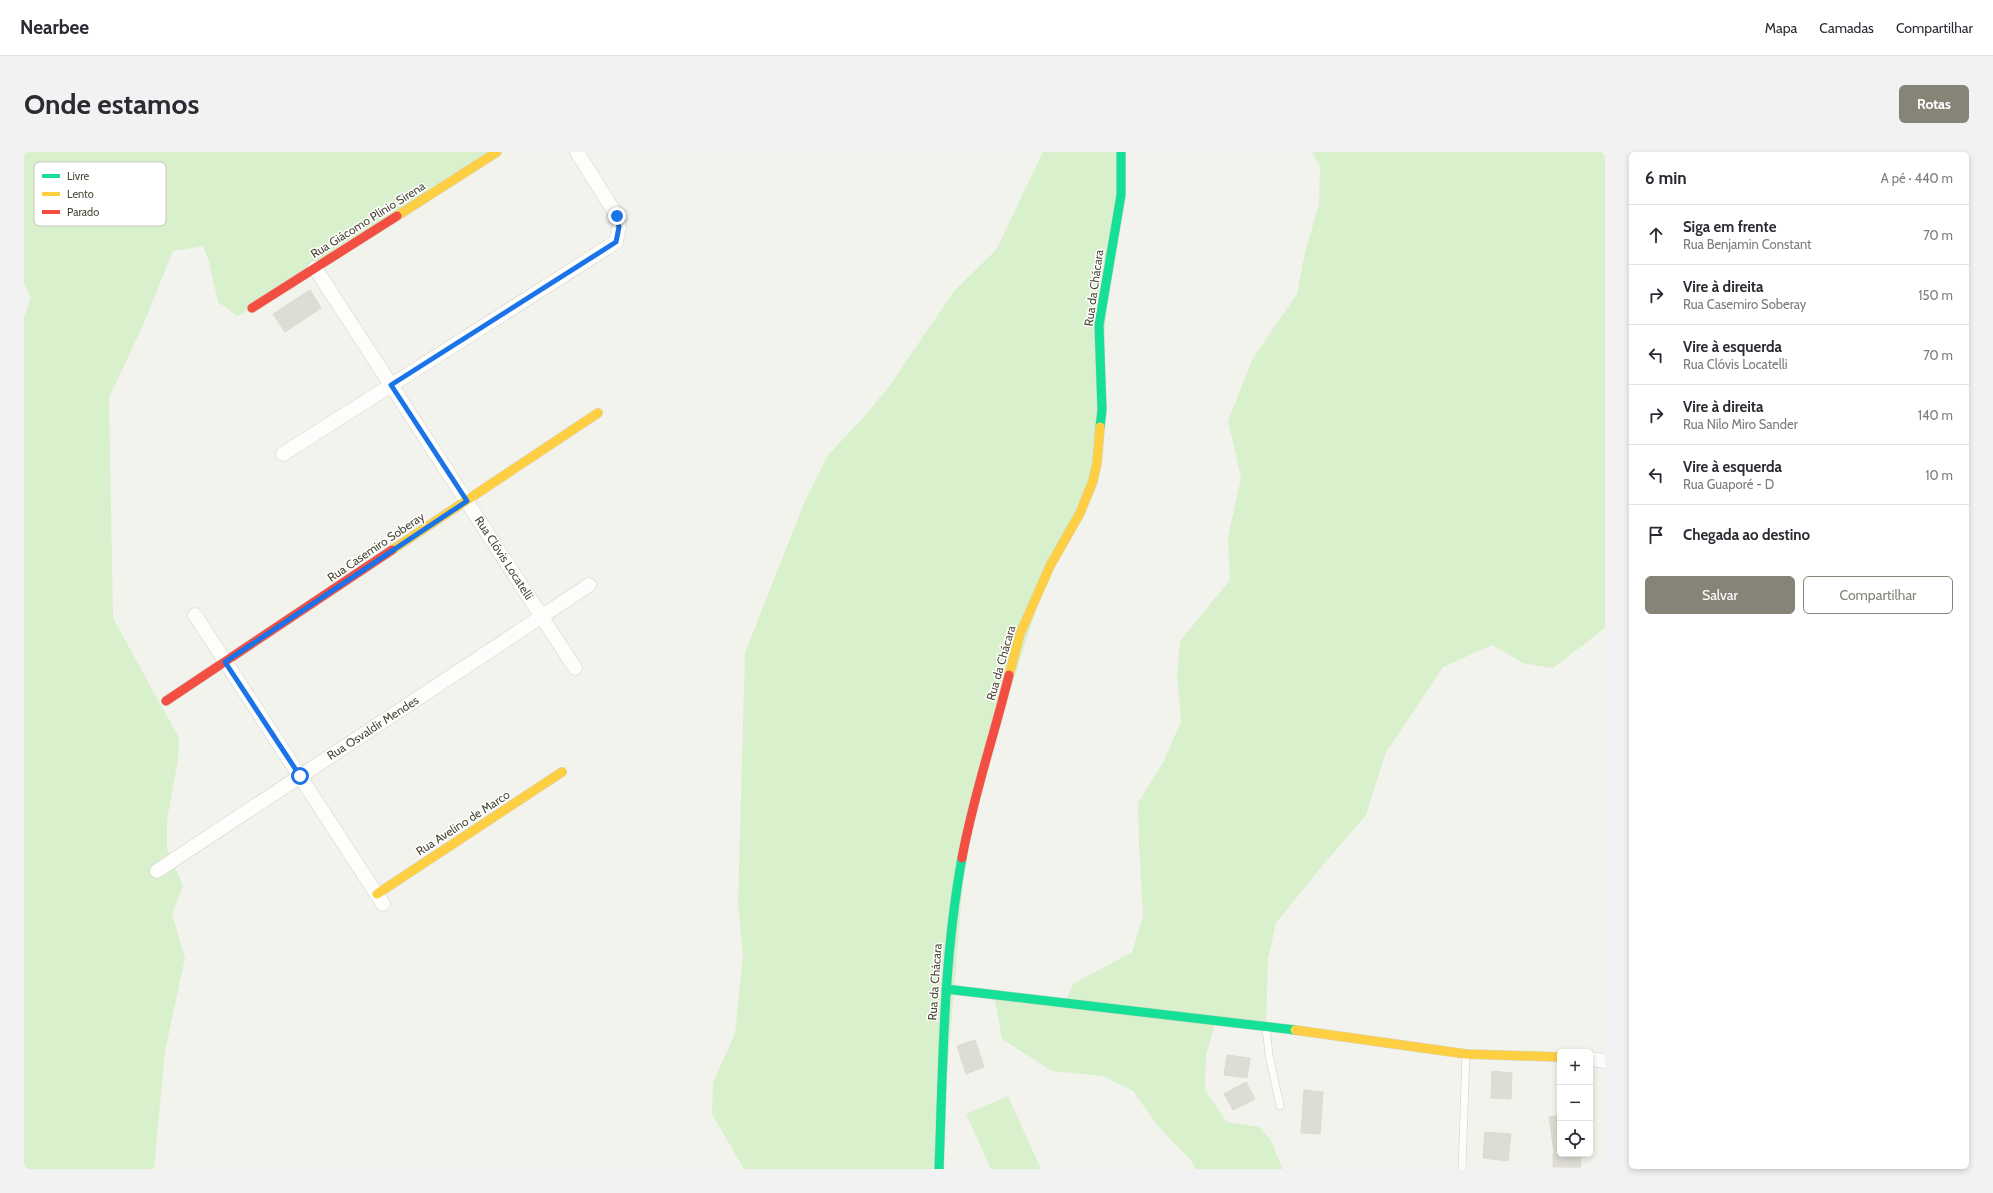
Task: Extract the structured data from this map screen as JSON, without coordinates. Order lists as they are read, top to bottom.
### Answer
{
  "streets": {
    "street": [
      "Rua Giácomo Plínio Sirena",
      "Rua da Chácara",
      "Rua Casemiro Soberay",
      "Rua Clóvis Locatelli",
      "Rua Osvaldir Mendes",
      "Rua Avelino de Marco"
    ]
  },
  "crossings": [
    ["Rua Giácomo Plínio Sirena", "Rua Clóvis Locatelli"],
    ["Rua Casemiro Soberay", "Rua Clóvis Locatelli"],
    ["Rua Clóvis Locatelli", "Rua Osvaldir Mendes"]
  ],
  "legend": ["Livre", "Lento", "Parado"],
  "page": {
    "header": "Nearbee",
    "nav": ["Mapa", "Camadas", "Compartilhar"],
    "buttons": [
      "Rotas",
      ["Salvar", "Compartilhar"]
    ],
    "title": "Onde estamos",
    "heading": ["6 min", "A pé · 440 m"],
    "list": [
      ["Siga em frente", "Rua Benjamin Constant", "70 m"],
      ["Vire à direita", "Rua Casemiro Soberay", "150 m"],
      ["Vire à esquerda", "Rua Clóvis Locatelli", "70 m"],
      ["Vire à direita", "Rua Nilo Miro Sander", "140 m"],
      ["Vire à esquerda", "Rua Guaporé - D", "10 m"],
      "Chegada ao destino"
    ],
    "map_buttons": ["+", "−"]
  }
}
